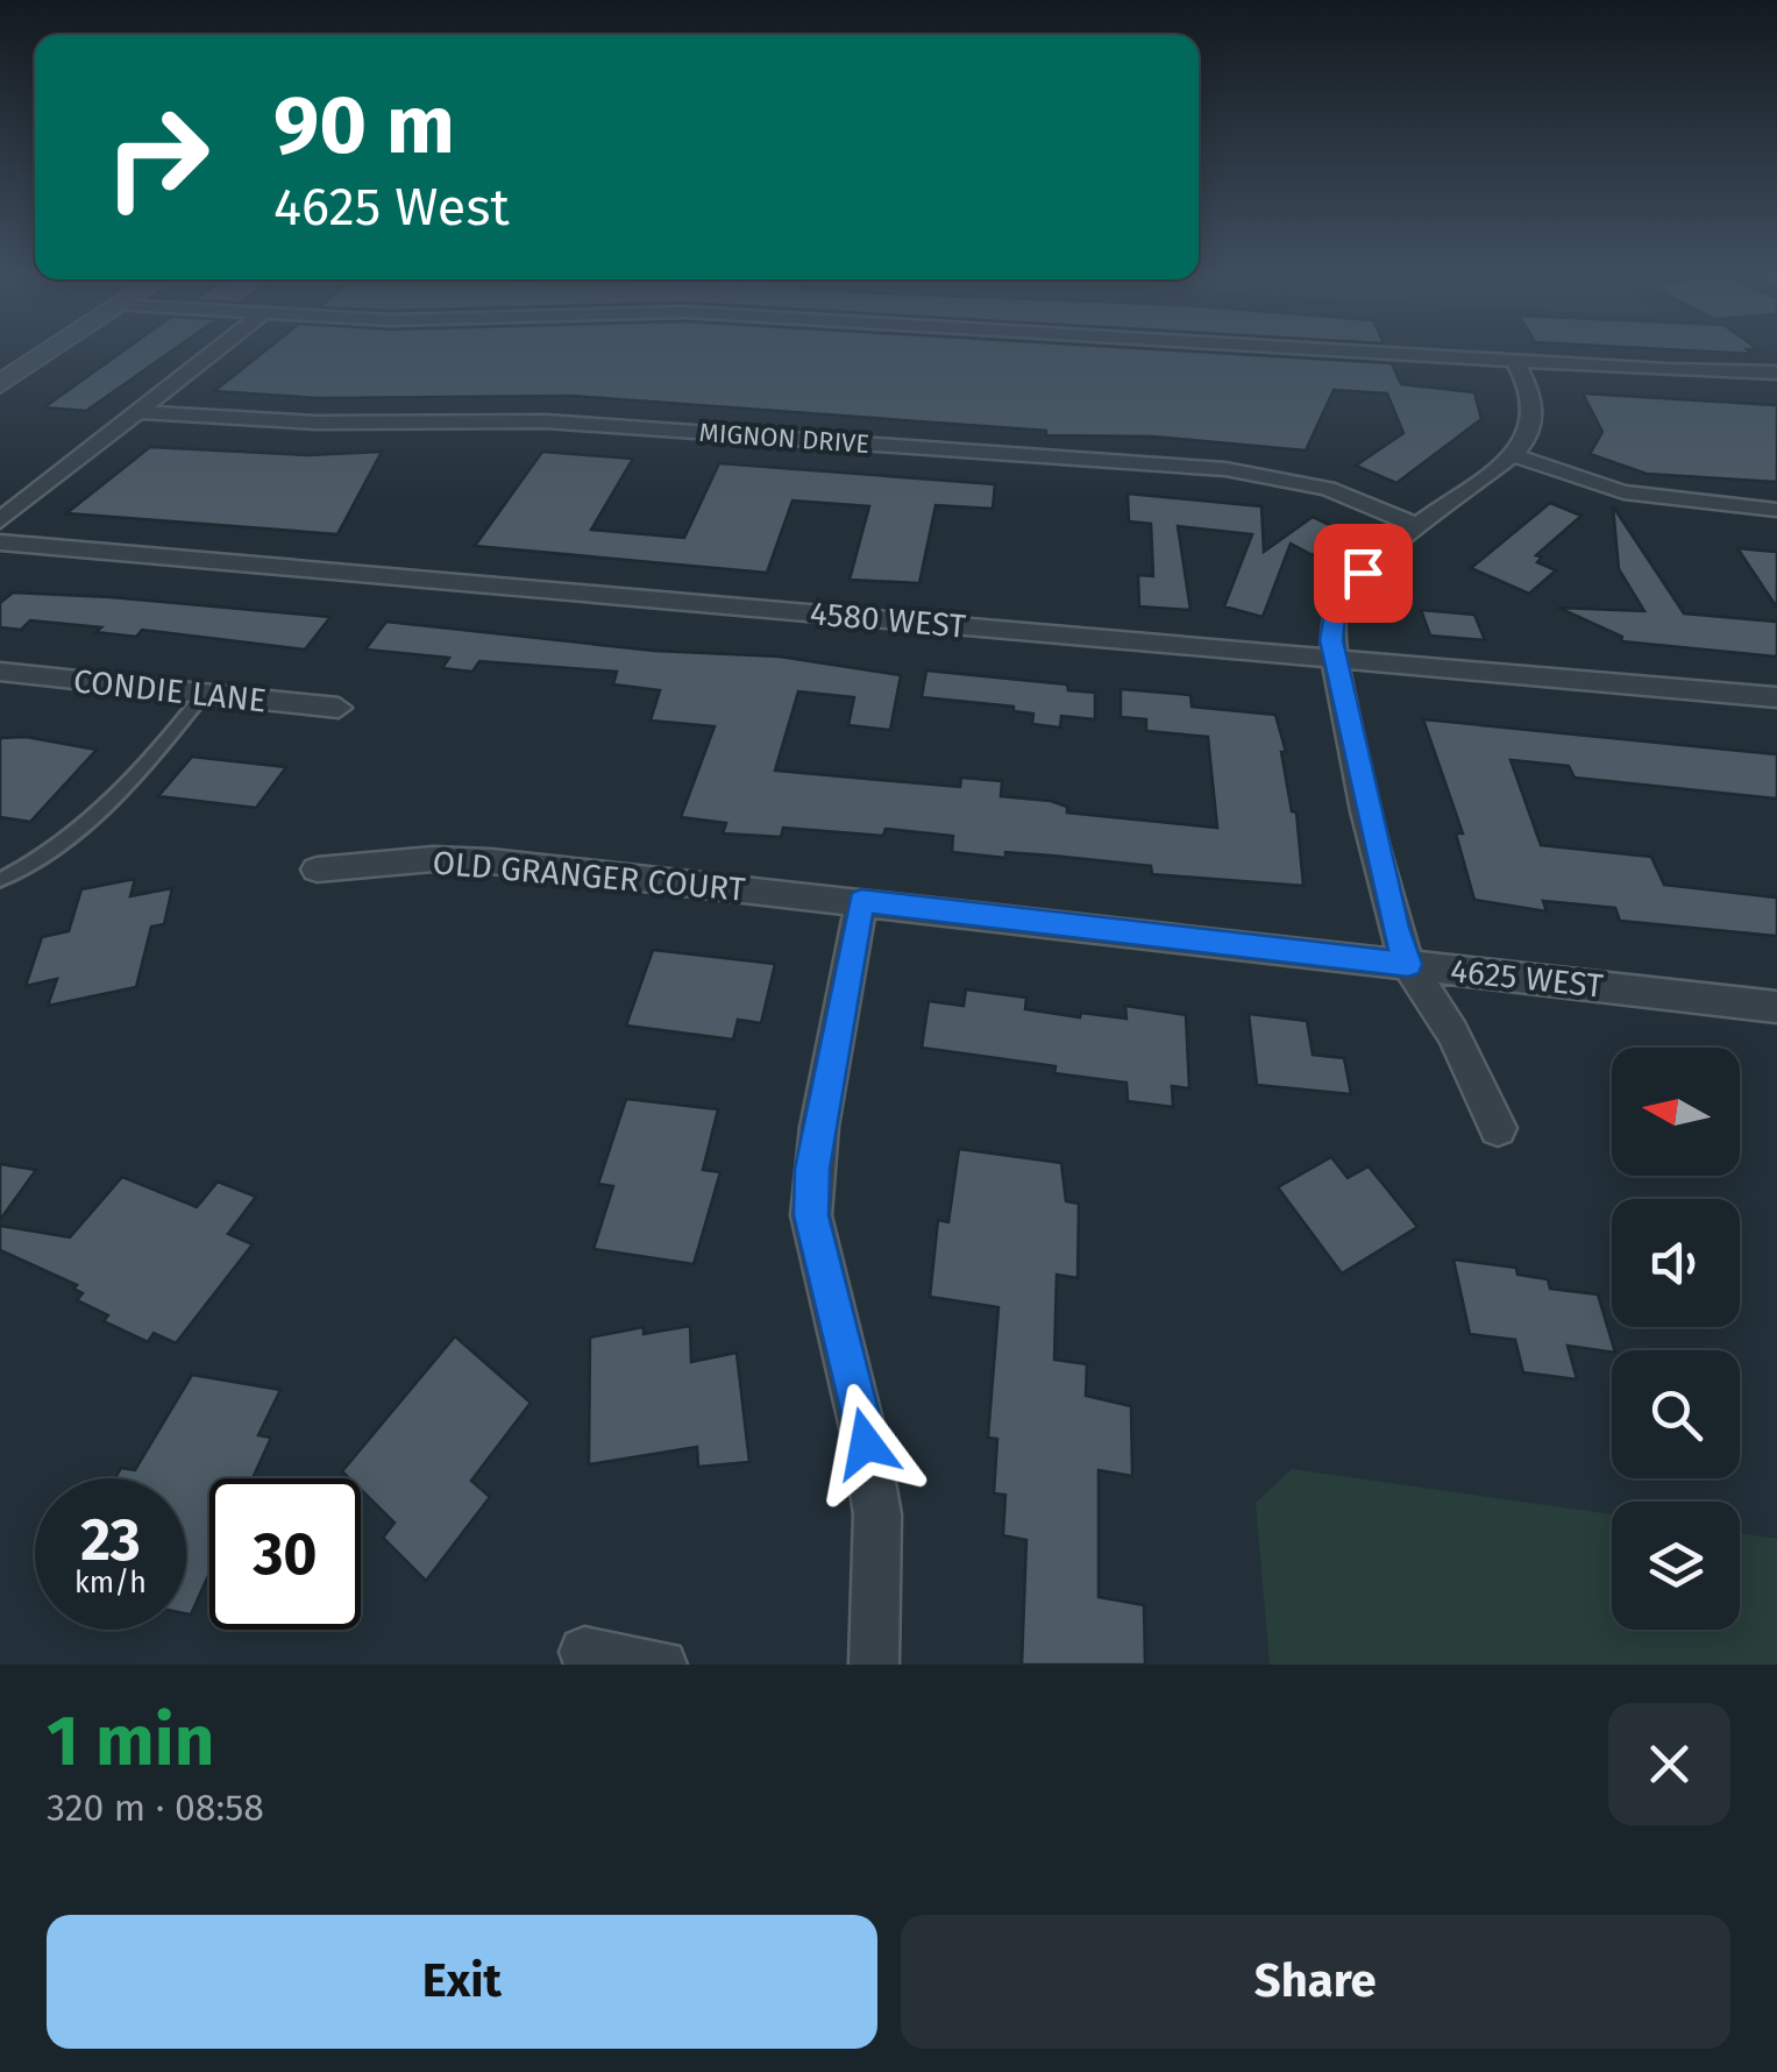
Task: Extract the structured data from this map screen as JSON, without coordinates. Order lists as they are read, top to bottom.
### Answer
{
  "streets": {
    "street": [
      "MIGNON DRIVE",
      "4580 WEST",
      "CONDIE LANE",
      "OLD GRANGER COURT",
      "4625 WEST"
    ]
  },
  "crossings": [
    ["OLD GRANGER COURT", "4625 WEST"]
  ],
  "north": "left",
  "page": {
    "turn": ["90 m", "4625 West"],
    "speed": "23 km/h",
    "limit": "30",
    "heading": ["1 min", "320 m · 08:58"],
    "buttons": ["Exit", "Share"]
  }
}
